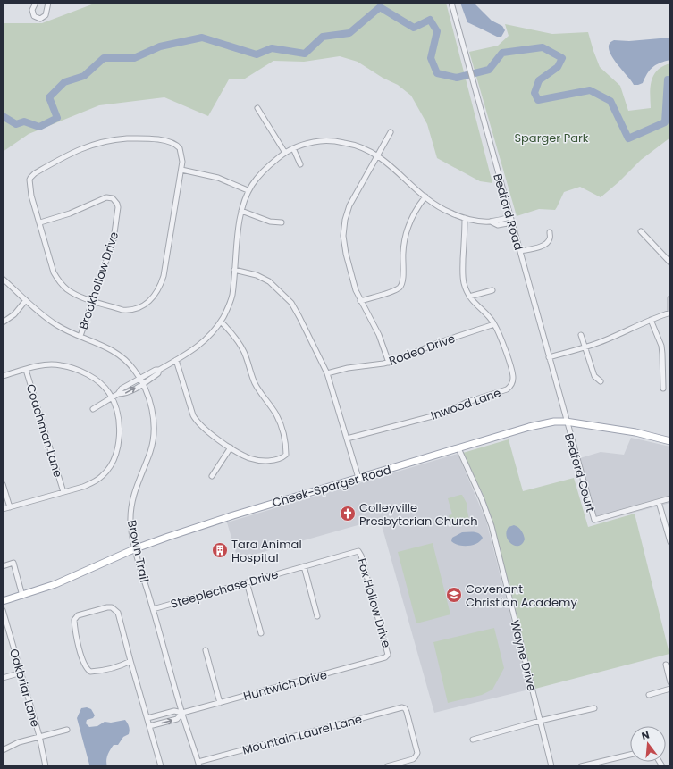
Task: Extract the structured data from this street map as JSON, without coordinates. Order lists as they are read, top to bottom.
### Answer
{
  "streets": {
    "main road": ["Cheek-Sparger Road"],
    "street": [
      "Bedford Road",
      "Brookhollow Drive",
      "Rodeo Drive",
      "Inwood Lane",
      "Coachman Lane",
      "Bedford Court",
      "Brown Trail",
      "Steeplechase Drive",
      "Fox Hollow Drive",
      "Wayne Drive",
      "Huntwich Drive",
      "Oakbriar Lane",
      "Mountain Laurel Lane"
    ]
  },
  "crossings": [
    ["Bedford Road", "Bedford Court"],
    ["Bedford Road", "Cheek-Sparger Road"],
    ["Brookhollow Drive", "Brown Trail"],
    ["Rodeo Drive", "Inwood Lane"],
    ["Bedford Court", "Cheek-Sparger Road"],
    ["Cheek-Sparger Road", "Brown Trail"],
    ["Cheek-Sparger Road", "Wayne Drive"],
    ["Brown Trail", "Steeplechase Drive"],
    ["Brown Trail", "Huntwich Drive"],
    ["Brown Trail", "Mountain Laurel Lane"],
    ["Steeplechase Drive", "Fox Hollow Drive"],
    ["Fox Hollow Drive", "Huntwich Drive"]
  ],
  "parks": ["Sparger Park"],
  "places": {
    "church": ["Colleyville Presbyterian Church"],
    "building": ["Tara Animal Hospital"],
    "school or university": ["Covenant Christian Academy"]
  },
  "north": "top"
}
